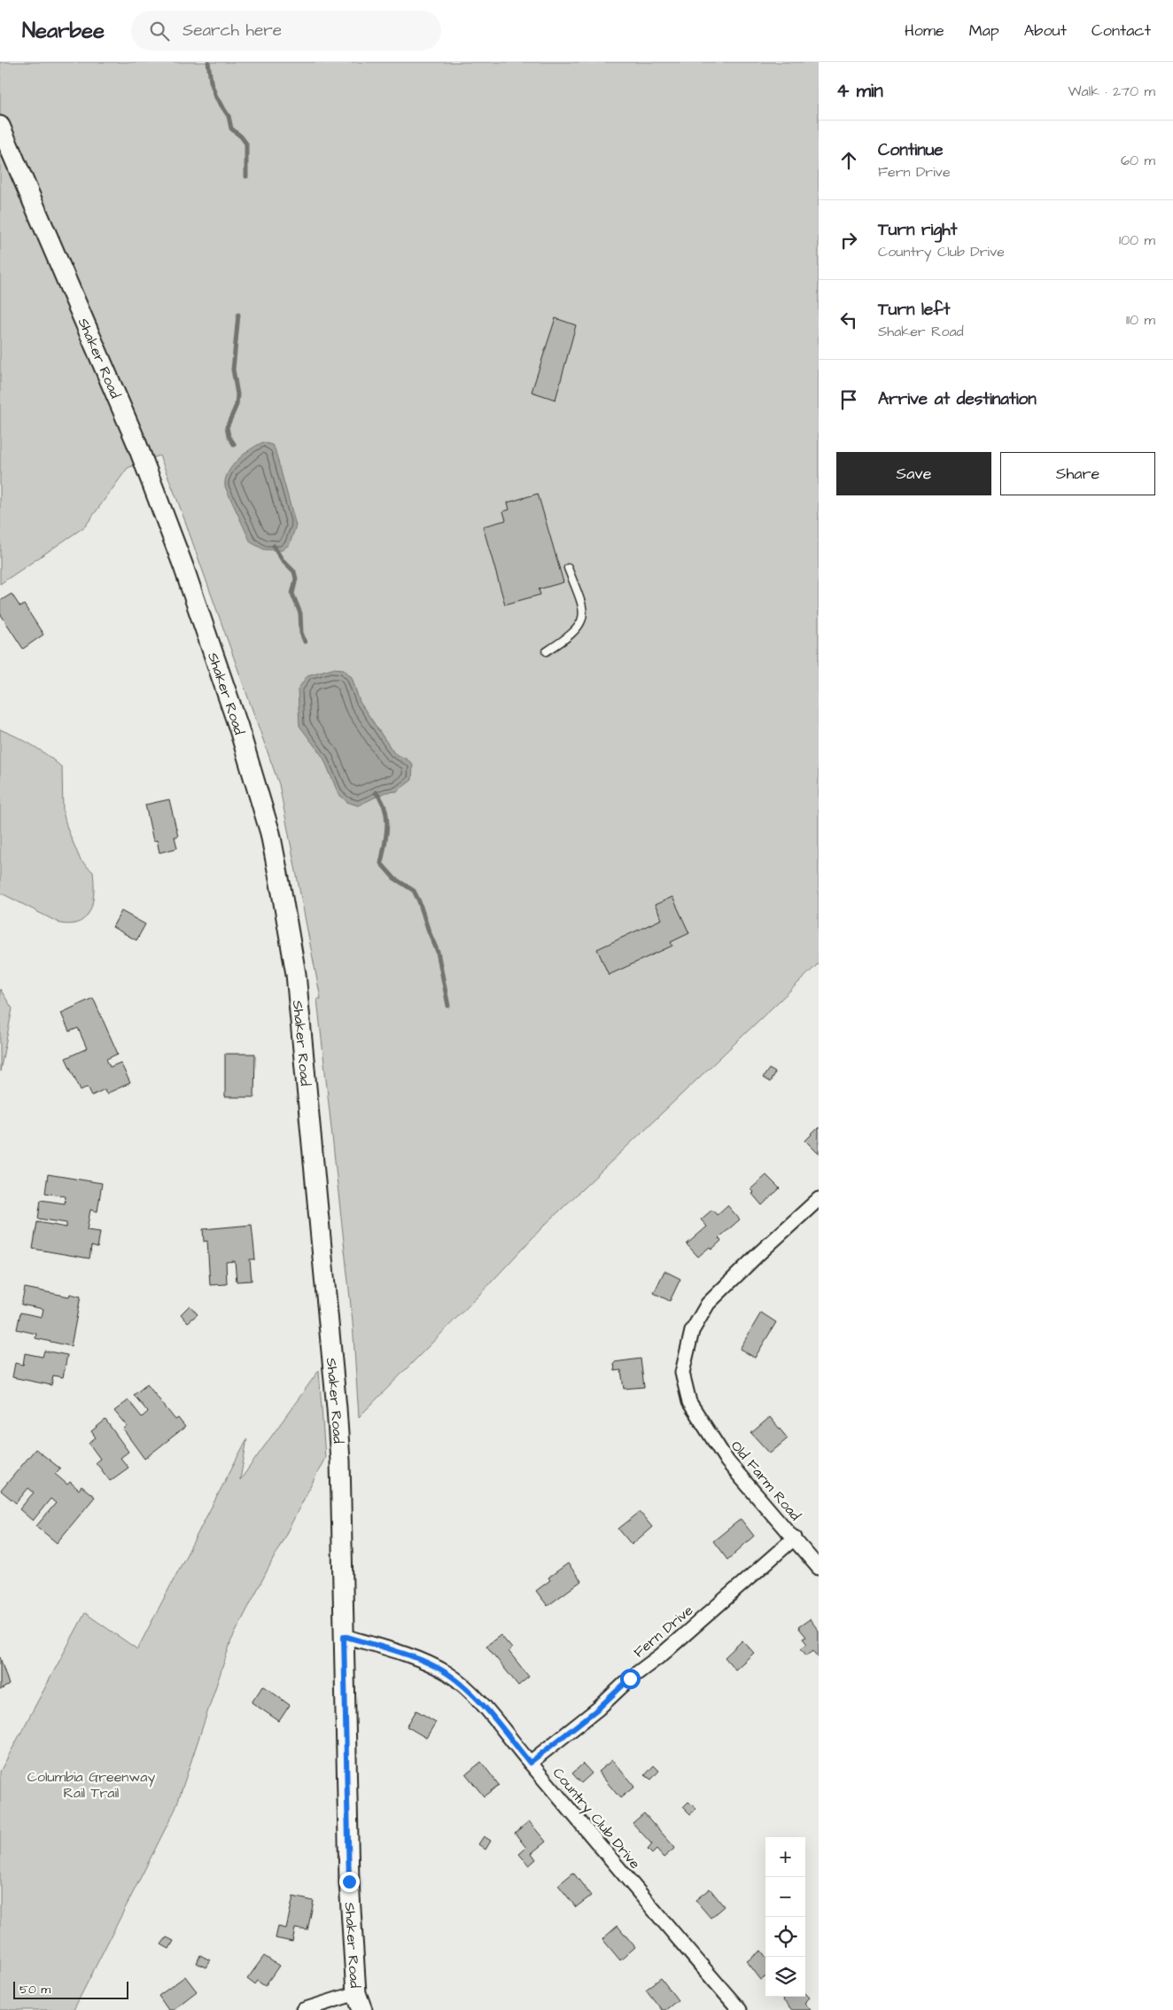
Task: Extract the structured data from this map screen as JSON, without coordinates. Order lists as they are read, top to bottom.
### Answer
{
  "streets": {
    "street": [
      "Shaker Road",
      "Old Farm Road",
      "Fern Drive",
      "Country Club Drive"
    ]
  },
  "crossings": [
    ["Shaker Road", "Country Club Drive"],
    ["Old Farm Road", "Fern Drive"],
    ["Fern Drive", "Country Club Drive"]
  ],
  "parks": ["Columbia Greenway Rail Trail"],
  "scale_bar": "50 m",
  "page": {
    "header": "Nearbee",
    "search": "Search here",
    "nav": [
      "Home",
      "Map",
      "About",
      "Contact"
    ],
    "heading": ["4 min", "Walk · 270 m"],
    "list": [
      ["Continue", "Fern Drive", "60 m"],
      ["Turn right", "Country Club Drive", "100 m"],
      ["Turn left", "Shaker Road", "110 m"],
      "Arrive at destination"
    ],
    "buttons": ["Save", "Share"],
    "map_buttons": ["+", "−"],
    "scale": "50 m"
  }
}
